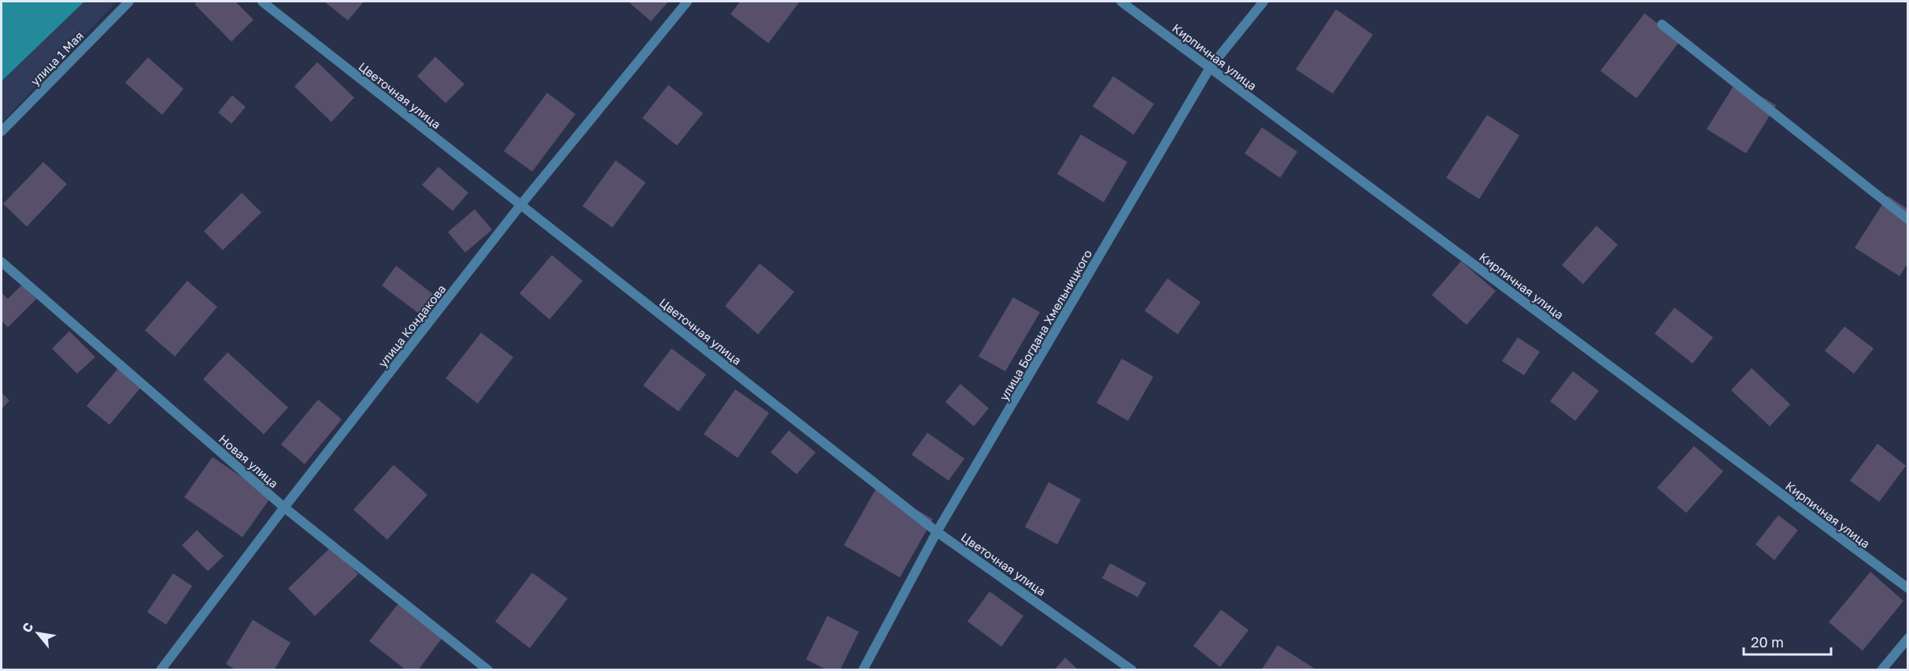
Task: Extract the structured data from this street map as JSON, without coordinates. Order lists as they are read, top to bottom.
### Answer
{
  "streets": {
    "street": [
      "Кирпичная улица",
      "улица 1 Мая",
      "Цветочная улица",
      "улица Богдана Хмельницкого",
      "улица Кондакова",
      "Новая улица"
    ]
  },
  "crossings": [
    ["Кирпичная улица", "улица Богдана Хмельницкого"],
    ["Цветочная улица", "улица Богдана Хмельницкого"],
    ["Цветочная улица", "улица Кондакова"],
    ["улица Кондакова", "Новая улица"]
  ],
  "scale_bar": "20 m",
  "north": "top left"
}
